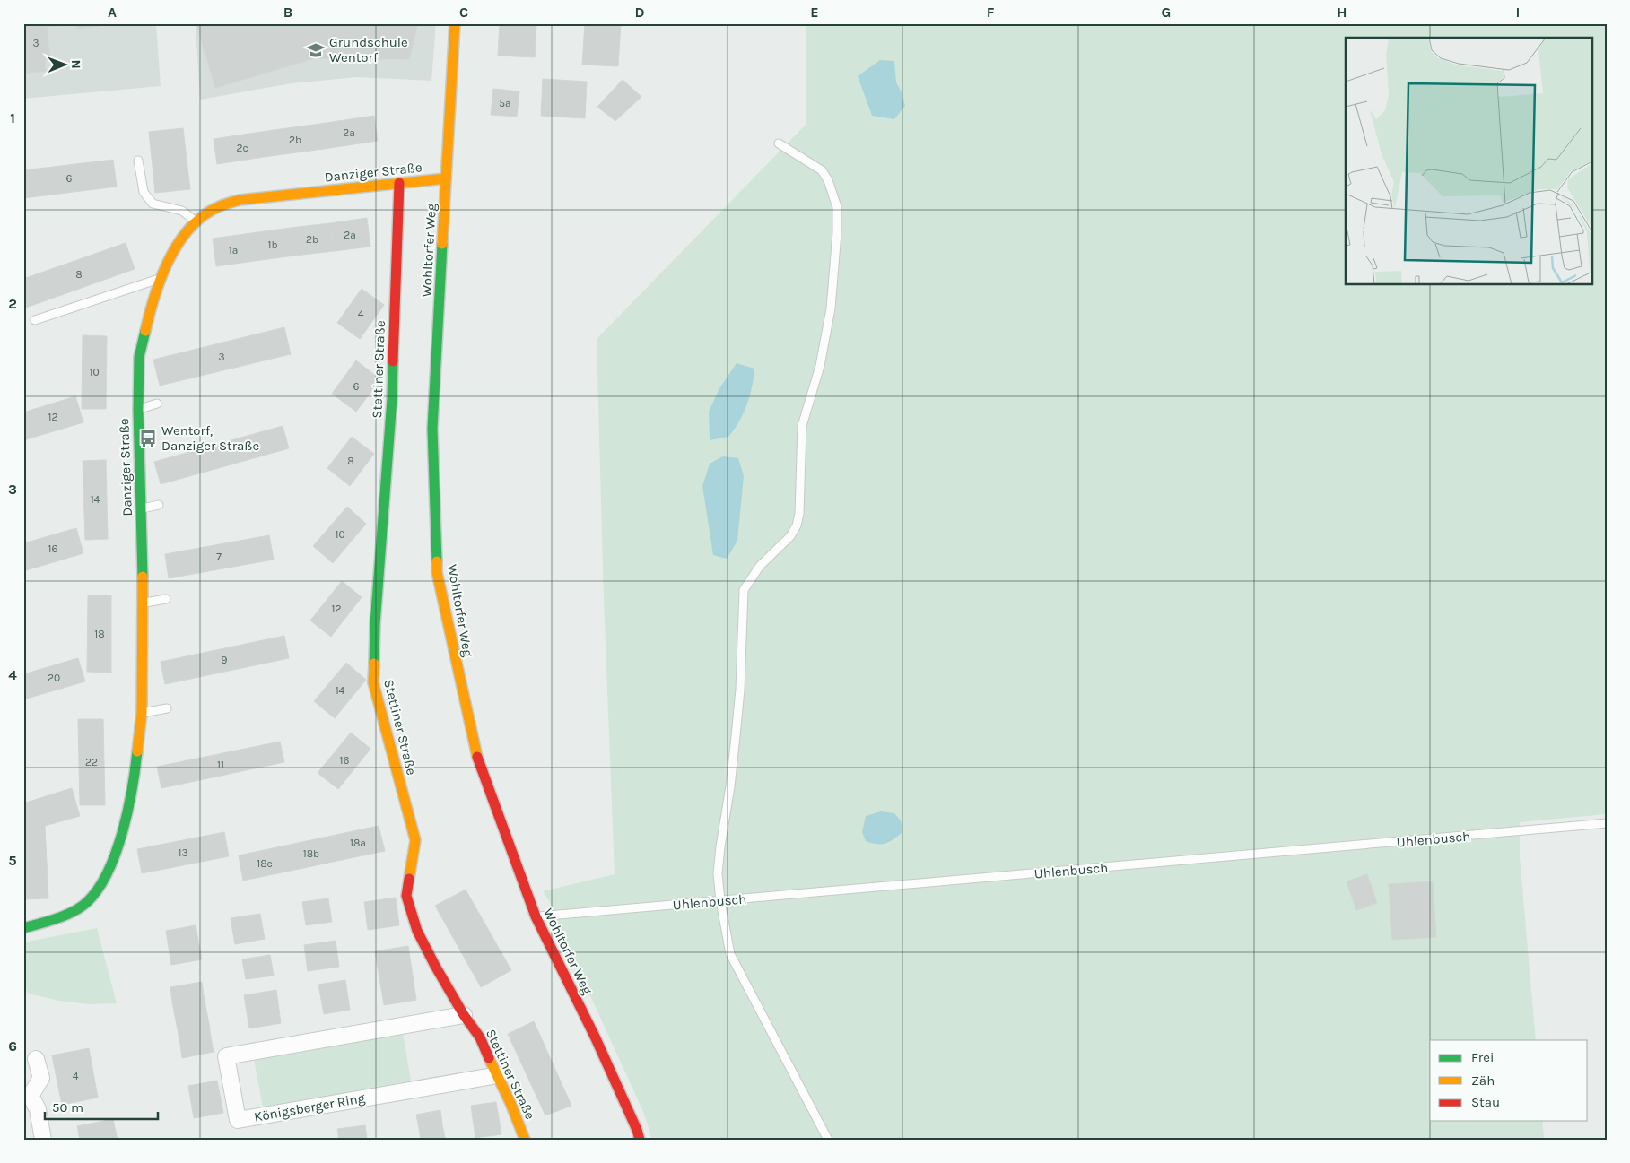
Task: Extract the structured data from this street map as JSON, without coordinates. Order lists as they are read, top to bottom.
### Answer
{
  "streets": {
    "street": [
      "Danziger Straße",
      "Wohltorfer Weg",
      "Stettiner Straße",
      "Königsberger Ring"
    ],
    "lane": ["Uhlenbusch"]
  },
  "crossings": [
    ["Danziger Straße", "Wohltorfer Weg"],
    ["Danziger Straße", "Stettiner Straße"],
    ["Wohltorfer Weg", "Uhlenbusch"],
    ["Stettiner Straße", "Königsberger Ring"]
  ],
  "places": {
    "school or university": ["Grundschule Wentorf"],
    "bus stop": ["Wentorf, Danziger Straße"]
  },
  "house_numbers": [
    "3",
    "5a",
    "2a",
    "2b",
    "2c",
    "6",
    "2a",
    "2b",
    "1b",
    "1a",
    "8",
    "4",
    "3",
    "10",
    "6",
    "12",
    "8",
    "14",
    "10",
    "16",
    "7",
    "12",
    "18",
    "9",
    "20",
    "14",
    "16",
    "22",
    "11",
    "18a",
    "13",
    "18b",
    "18c",
    "4"
  ],
  "legend": ["Frei", "Zäh", "Stau"],
  "scale_bar": "50 m",
  "north": "right",
  "grid": {
    "columns": [
      "A",
      "B",
      "C",
      "D",
      "E",
      "F",
      "G",
      "H",
      "I"
    ],
    "rows": [
      "1",
      "2",
      "3",
      "4",
      "5",
      "6"
    ]
  }
}
